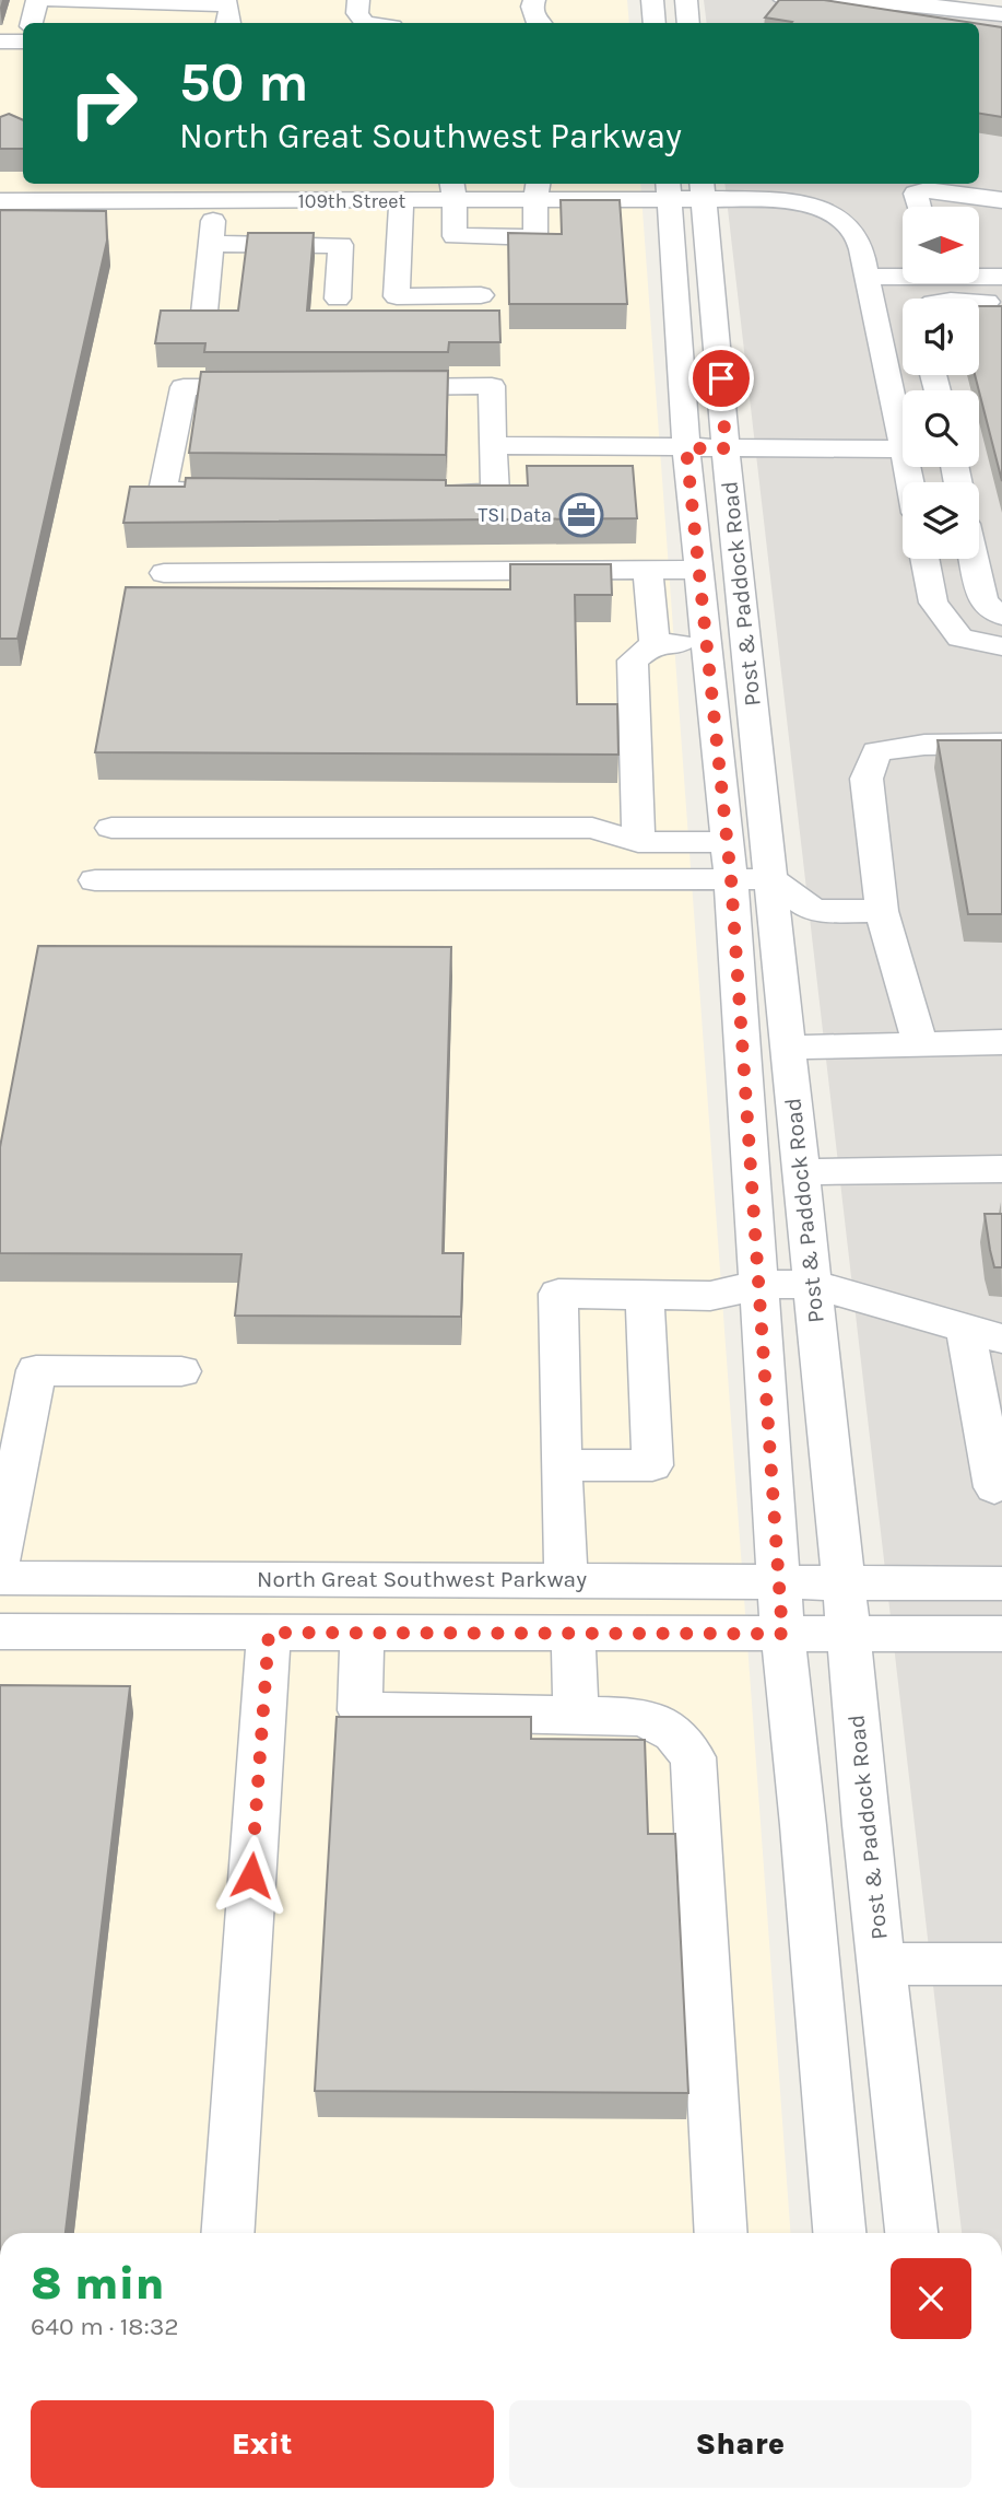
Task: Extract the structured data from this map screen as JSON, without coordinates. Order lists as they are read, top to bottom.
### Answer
{
  "streets": {
    "street": ["109th Street", "Post & Paddock Road", "North Great Southwest Parkway"]
  },
  "crossings": [
    ["109th Street", "Post & Paddock Road"],
    ["Post & Paddock Road", "North Great Southwest Parkway"]
  ],
  "places": {
    "office": ["TSI Data"]
  },
  "north": "right",
  "page": {
    "turn": ["50 m", "North Great Southwest Parkway"],
    "heading": ["8 min", "640 m · 18:32"],
    "buttons": ["Exit", "Share"]
  }
}
